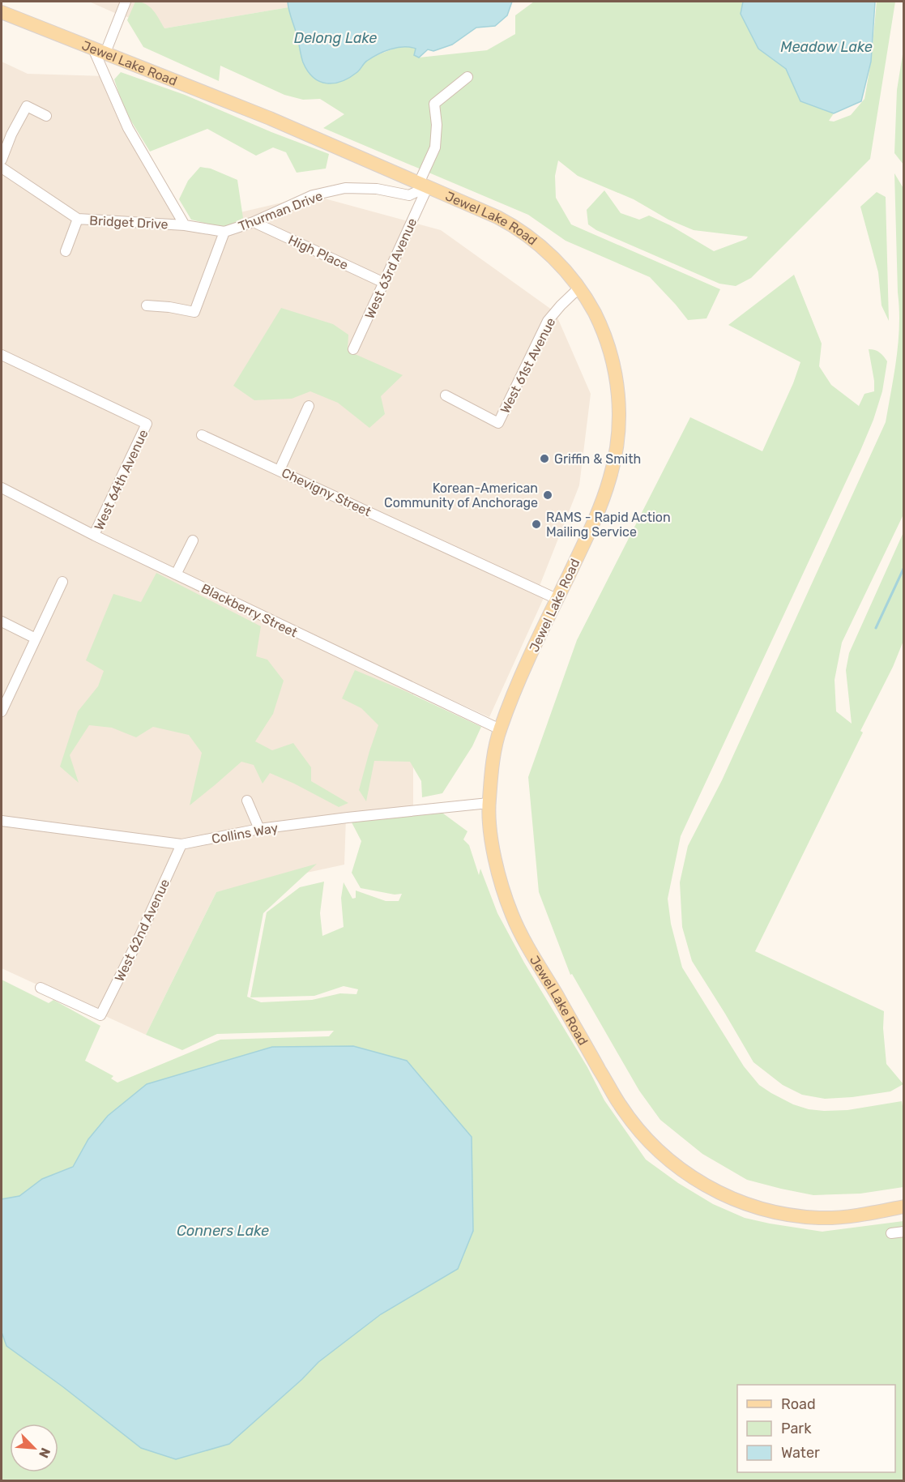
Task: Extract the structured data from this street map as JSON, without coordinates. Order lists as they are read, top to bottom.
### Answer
{
  "streets": {
    "main road": ["Jewel Lake Road"],
    "street": [
      "Thurman Drive",
      "Bridget Drive",
      "High Place",
      "West 63rd Avenue",
      "West 61st Avenue",
      "West 64th Avenue",
      "Chevigny Street",
      "Blackberry Street",
      "Collins Way",
      "West 62nd Avenue"
    ]
  },
  "crossings": [
    ["Jewel Lake Road", "Thurman Drive"],
    ["Jewel Lake Road", "West 63rd Avenue"],
    ["Jewel Lake Road", "West 61st Avenue"],
    ["Jewel Lake Road", "Chevigny Street"],
    ["Jewel Lake Road", "Blackberry Street"],
    ["Jewel Lake Road", "Collins Way"],
    ["Thurman Drive", "Bridget Drive"],
    ["Thurman Drive", "High Place"],
    ["Thurman Drive", "West 63rd Avenue"],
    ["High Place", "West 63rd Avenue"],
    ["West 64th Avenue", "Blackberry Street"],
    ["Collins Way", "West 62nd Avenue"]
  ],
  "water": ["Delong Lake", "Meadow Lake", "Conners Lake"],
  "places": ["Griffin & Smith", "Korean-American Community of Anchorage", "RAMS - Rapid Action Mailing Service"],
  "legend": ["Road", "Park", "Water"],
  "north": "bottom right"
}
